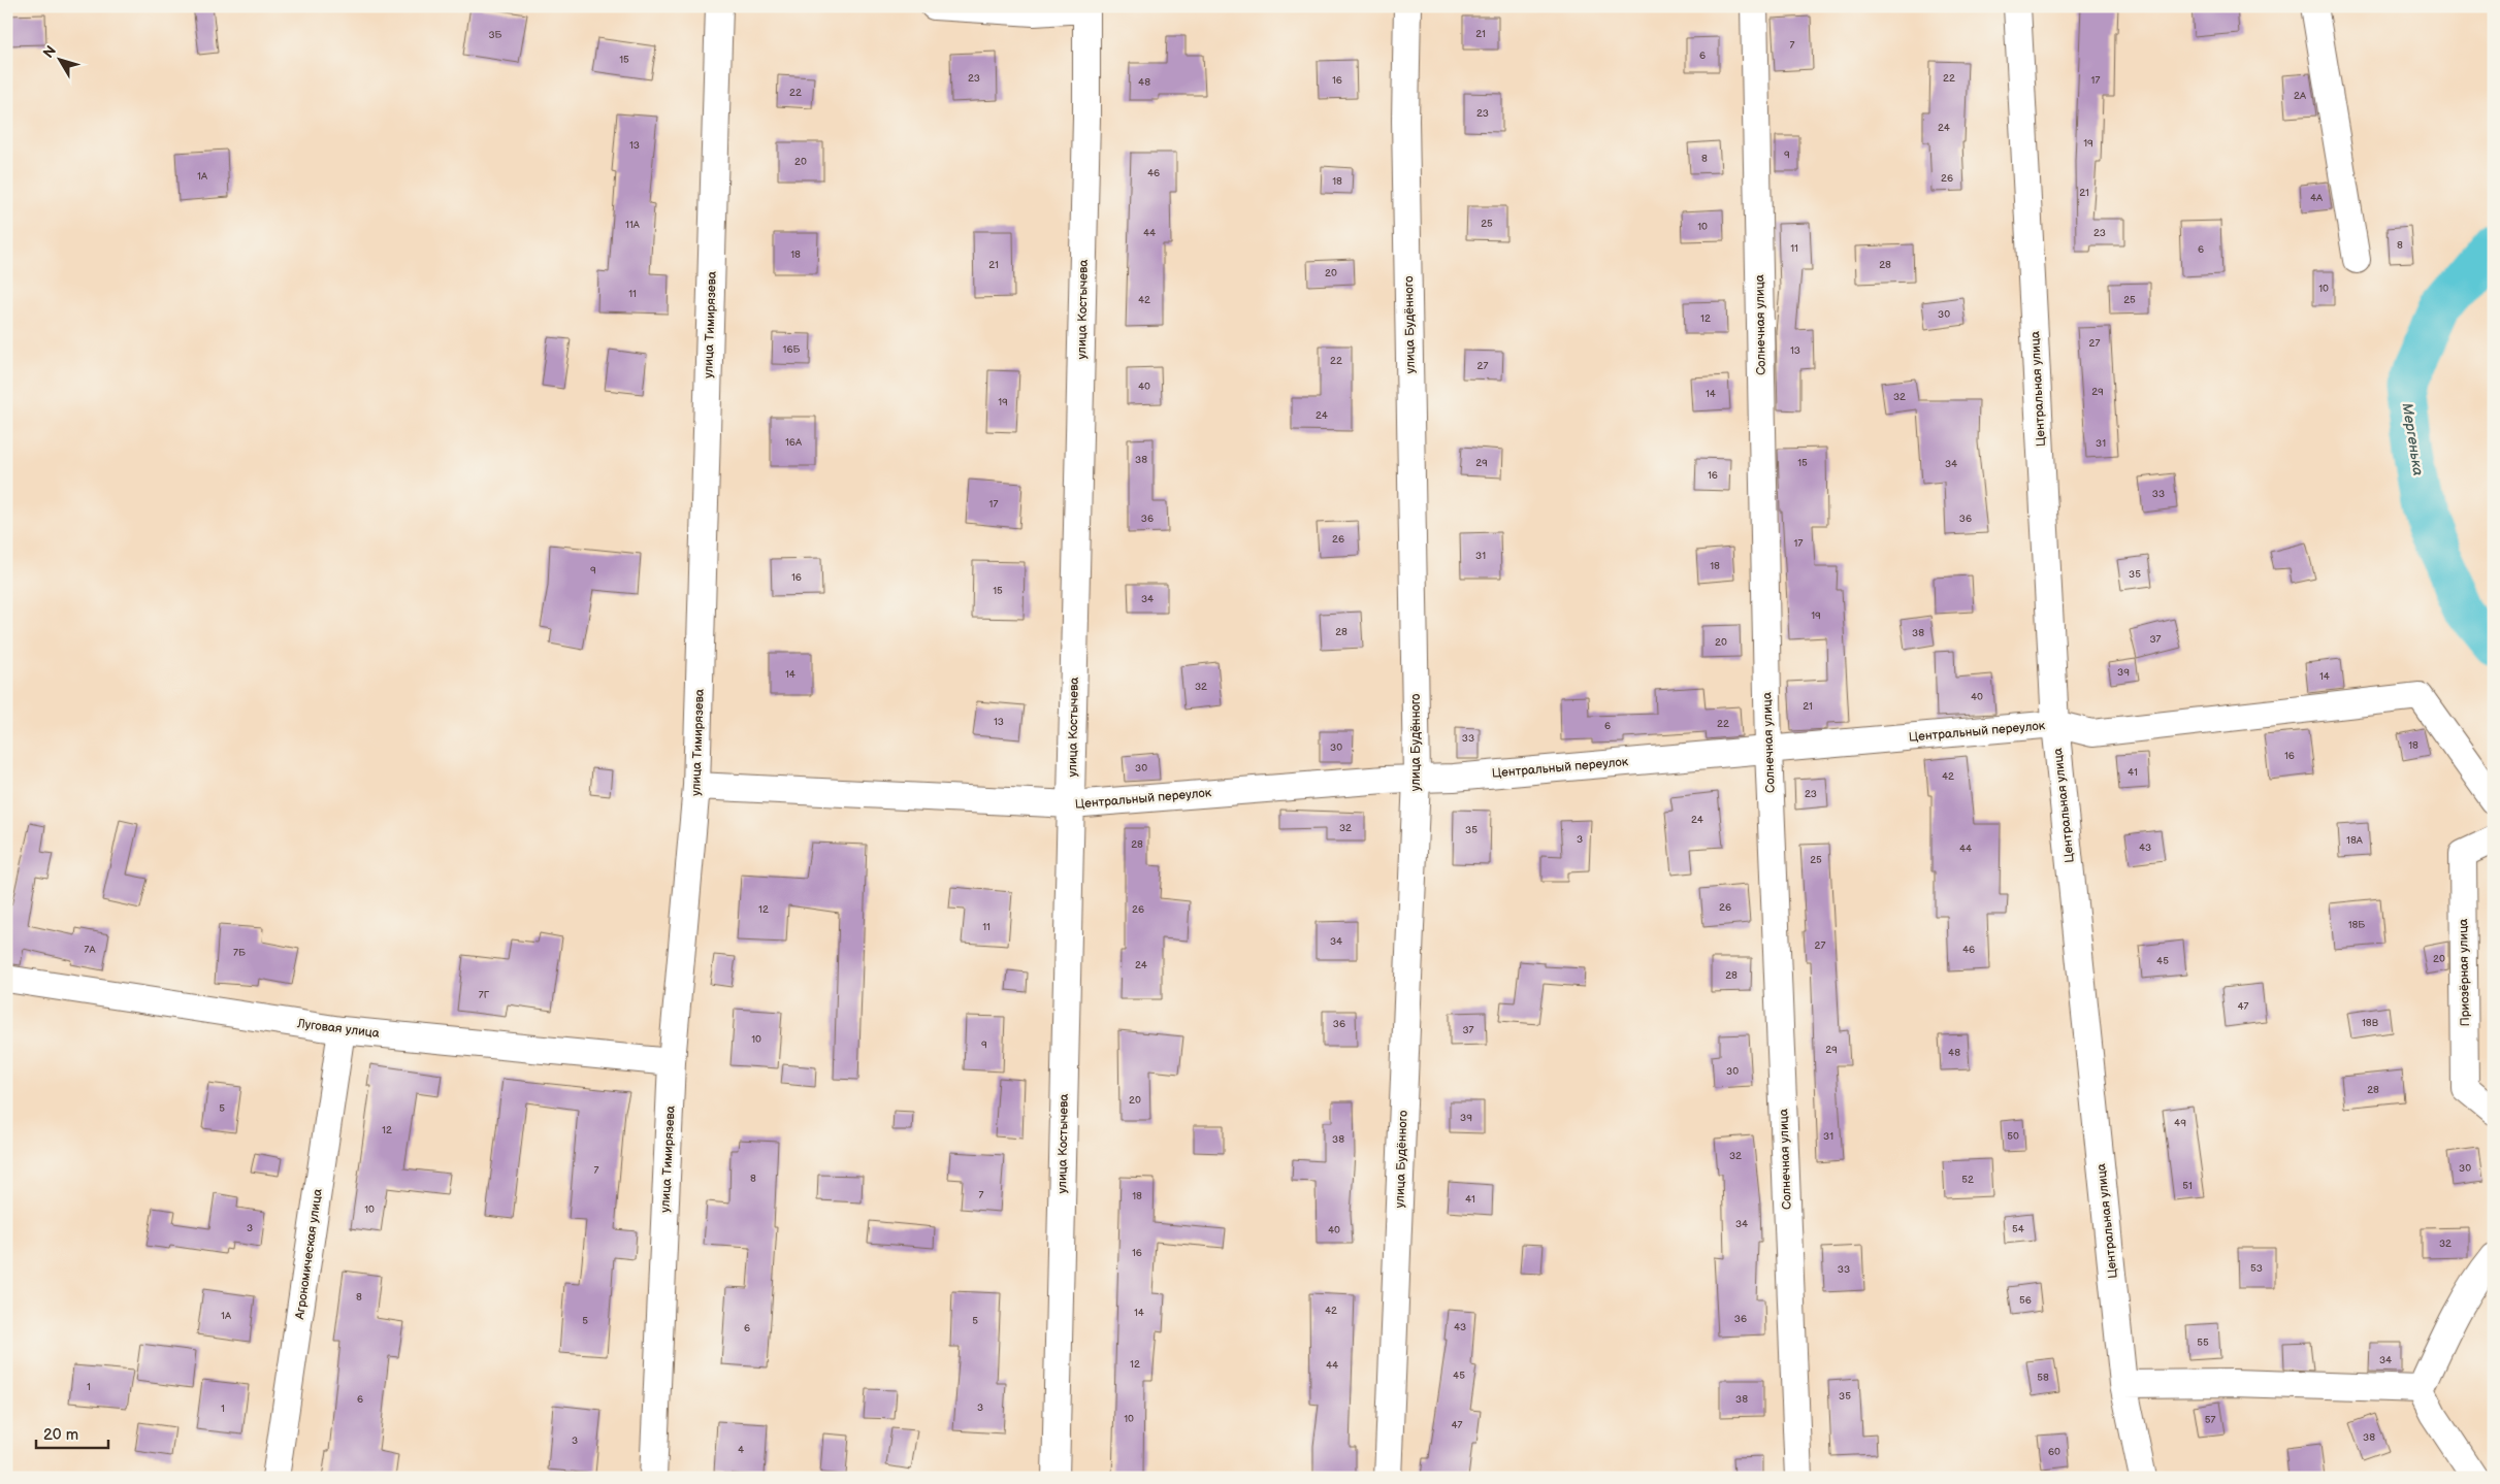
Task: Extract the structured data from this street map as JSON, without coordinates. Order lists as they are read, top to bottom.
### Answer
{
  "streets": {
    "street": [
      "улица Костычева",
      "улица Тимирязева",
      "улица Будённого",
      "Солнечная улица",
      "Центральная улица",
      "Центральный переулок",
      "Приозёрная улица",
      "Луговая улица",
      "Агрономическая улица"
    ]
  },
  "crossings": [
    ["улица Костычева", "Центральный переулок"],
    ["улица Тимирязева", "Центральный переулок"],
    ["улица Тимирязева", "Луговая улица"],
    ["улица Будённого", "Центральный переулок"],
    ["Солнечная улица", "Центральный переулок"],
    ["Центральная улица", "Центральный переулок"],
    ["Луговая улица", "Агрономическая улица"]
  ],
  "water": ["Мергенька"],
  "house_numbers": [
    "21",
    "3Б",
    "7",
    "6",
    "15",
    "23",
    "22",
    "16",
    "17",
    "48",
    "22",
    "2А",
    "23",
    "24",
    "19",
    "13",
    "9",
    "8",
    "20",
    "46",
    "1А",
    "26",
    "18",
    "21",
    "4А",
    "25",
    "11А",
    "10",
    "44",
    "23",
    "8",
    "11",
    "6",
    "18",
    "21",
    "28",
    "20",
    "10",
    "11",
    "42",
    "25",
    "30",
    "12",
    "27",
    "16Б",
    "13",
    "22",
    "27",
    "40",
    "29",
    "14",
    "32",
    "19",
    "24",
    "16А",
    "31",
    "38",
    "29",
    "15",
    "34",
    "16",
    "33",
    "17",
    "36",
    "36",
    "26",
    "17",
    "31",
    "18",
    "9",
    "35",
    "16",
    "15",
    "34",
    "19",
    "28",
    "38",
    "37",
    "20",
    "39",
    "14",
    "14",
    "32",
    "40",
    "21",
    "13",
    "22",
    "6",
    "33",
    "18",
    "30",
    "16",
    "30",
    "41",
    "42",
    "23",
    "24",
    "32",
    "35",
    "3",
    "18А",
    "28",
    "43",
    "44",
    "25",
    "26",
    "12",
    "26",
    "18Б",
    "11",
    "34",
    "27",
    "7А",
    "46",
    "7Б",
    "20",
    "45",
    "24",
    "28",
    "7Г",
    "47",
    "18В",
    "36",
    "37",
    "10",
    "9",
    "29",
    "48",
    "30",
    "28",
    "20",
    "5",
    "39",
    "49",
    "12",
    "31",
    "50",
    "38",
    "32",
    "30",
    "7",
    "8",
    "52",
    "51",
    "7",
    "18",
    "41",
    "10",
    "34",
    "3",
    "54",
    "40",
    "32",
    "16",
    "53",
    "33",
    "8",
    "56",
    "42",
    "14",
    "1А",
    "36",
    "5",
    "5",
    "43",
    "6",
    "55",
    "34",
    "12",
    "44",
    "45",
    "58",
    "1",
    "35",
    "6",
    "38",
    "3",
    "1",
    "10",
    "57",
    "47",
    "38",
    "3",
    "4",
    "60"
  ],
  "scale_bar": "20 m",
  "north": "top left"
}
